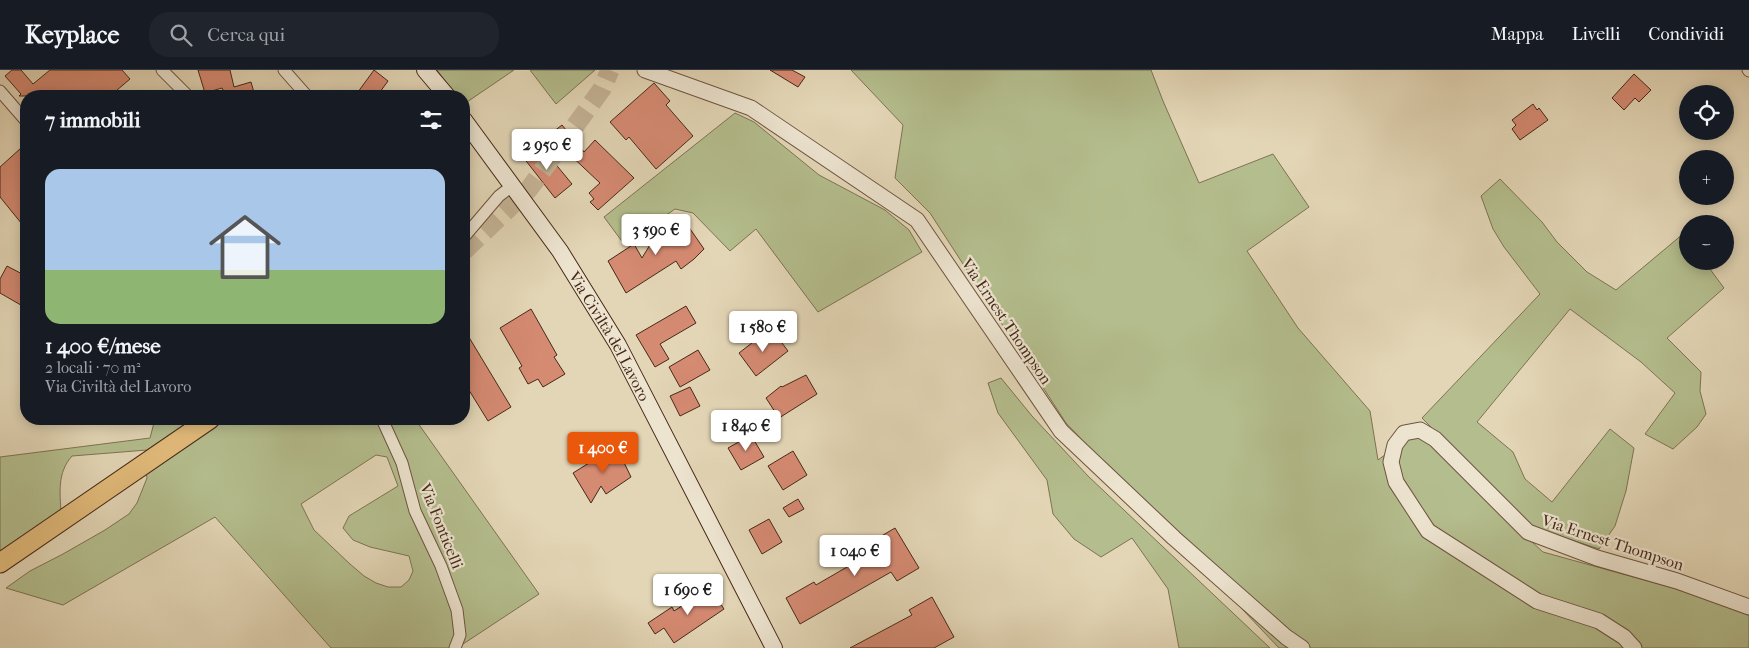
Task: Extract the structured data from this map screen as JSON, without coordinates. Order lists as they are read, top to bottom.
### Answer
{
  "streets": {
    "main road": ["Via Civiltà del Lavoro"],
    "street": ["Via Ernest Thompson", "Via Fonticelli"]
  },
  "page": {
    "header": "Keyplace",
    "search": "Cerca qui",
    "nav": ["Mappa", "Livelli", "Condividi"],
    "map_buttons": ["+", "−"],
    "heading": "7 immobili",
    "price": [
      "2 950 €",
      "3 590 €",
      "1 580 €",
      "1 840 €",
      "1 400 €",
      "1 040 €",
      "1 690 €"
    ],
    "list": [
      {
        "name": "1 400 €/mese",
        "note": "2 locali · 70 m² · Via Civiltà del Lavoro"
      }
    ]
  }
}
